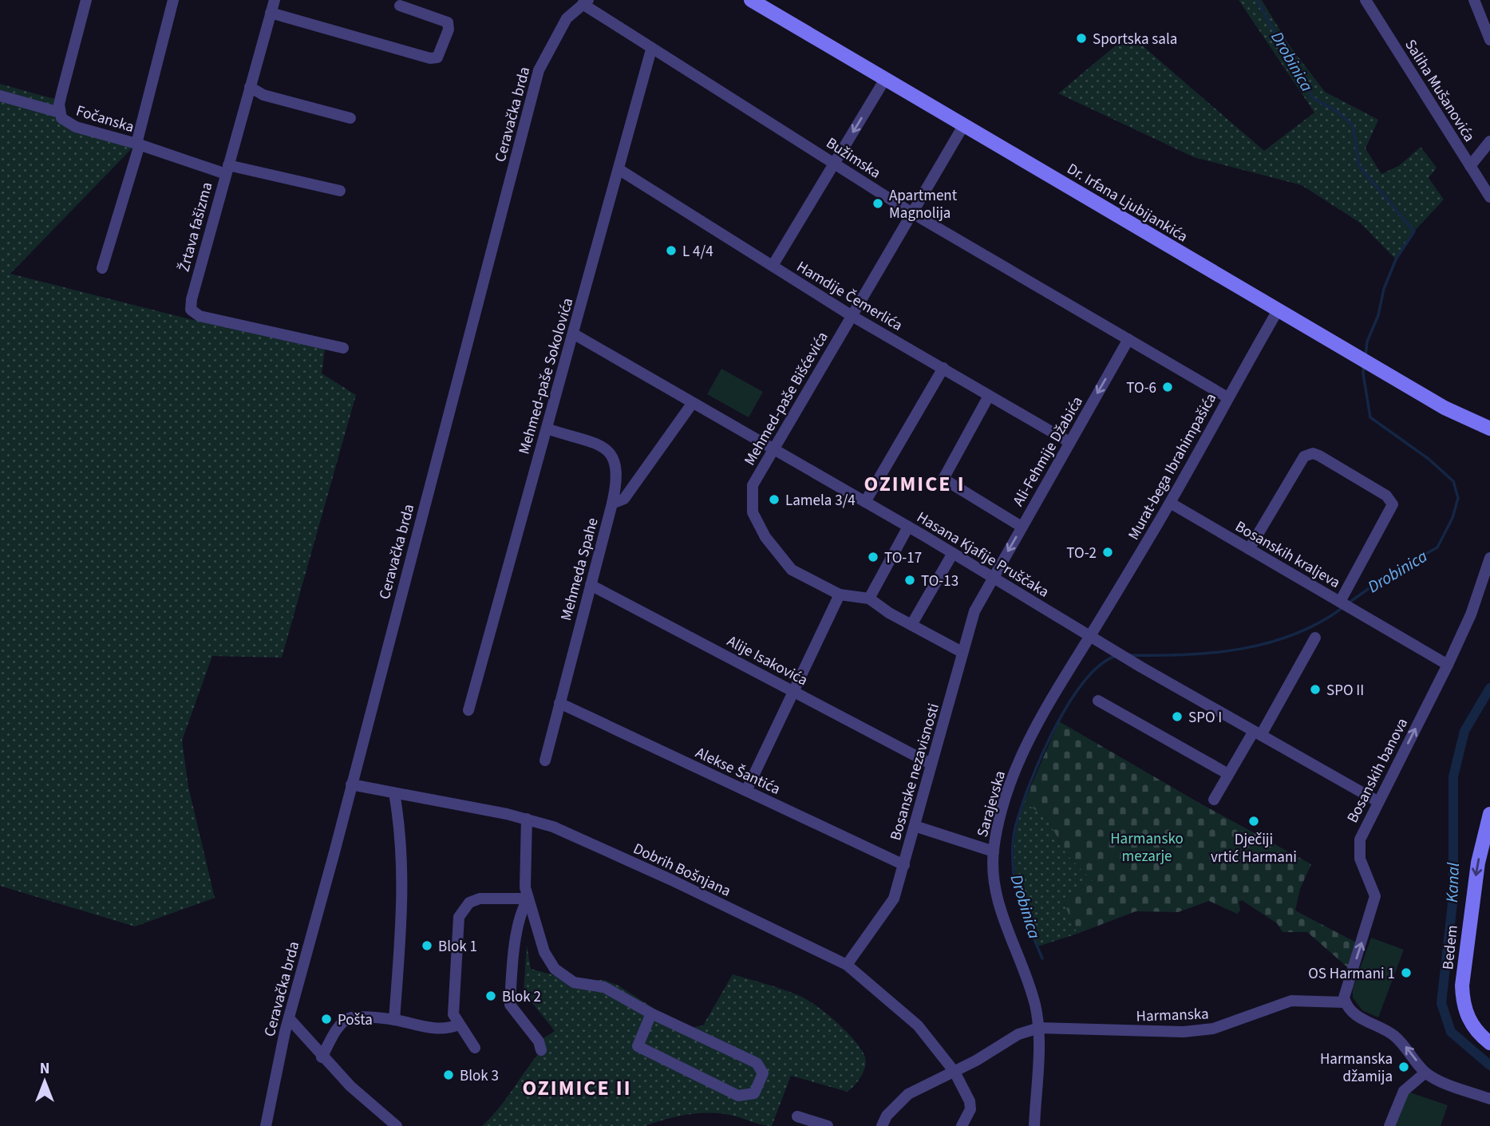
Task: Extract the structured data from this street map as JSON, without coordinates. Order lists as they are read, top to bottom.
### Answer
{
  "streets": {
    "main road": ["Dr. Irfana Ljubijankića", "Bedem"],
    "street": [
      "Saliha Mušanovića",
      "Ceravačka brda",
      "Fočanska",
      "Bužimska",
      "Žrtava fašizma",
      "Hamdije Čemerlića",
      "Mehmed-paše Sokolovića",
      "Mehmed-paše Bišćevića",
      "Ali-Fehmije Džabića",
      "Murat-bega Ibrahimpašića",
      "Hasana Kjafije Pruščaka",
      "Bosanskih kraljeva",
      "Mehmeda Spahe",
      "Alije Isakovića",
      "Alekse Šantića",
      "Bosanskih banova",
      "Bosanske nezavisnosti",
      "Sarajevska",
      "Dobrih Bošnjana",
      "Harmanska"
    ]
  },
  "crossings": [
    ["Ceravačka brda", "Bužimska"],
    ["Ceravačka brda", "Dobrih Bošnjana"],
    ["Fočanska", "Žrtava fašizma"],
    ["Bužimska", "Mehmed-paše Sokolovića"],
    ["Bužimska", "Mehmed-paše Bišćevića"],
    ["Bužimska", "Ali-Fehmije Džabića"],
    ["Bužimska", "Murat-bega Ibrahimpašića"],
    ["Dr. Irfana Ljubijankića", "Mehmed-paše Bišćevića"],
    ["Dr. Irfana Ljubijankića", "Murat-bega Ibrahimpašića"],
    ["Hamdije Čemerlića", "Mehmed-paše Sokolovića"],
    ["Hamdije Čemerlića", "Mehmed-paše Bišćevića"],
    ["Hamdije Čemerlića", "Ali-Fehmije Džabića"],
    ["Mehmed-paše Sokolovića", "Hasana Kjafije Pruščaka"],
    ["Mehmed-paše Sokolovića", "Mehmeda Spahe"],
    ["Mehmed-paše Bišćevića", "Hasana Kjafije Pruščaka"],
    ["Ali-Fehmije Džabića", "Hasana Kjafije Pruščaka"],
    ["Ali-Fehmije Džabića", "Bosanske nezavisnosti"],
    ["Murat-bega Ibrahimpašića", "Hasana Kjafije Pruščaka"],
    ["Murat-bega Ibrahimpašića", "Bosanskih kraljeva"],
    ["Murat-bega Ibrahimpašića", "Sarajevska"],
    ["Hasana Kjafije Pruščaka", "Bosanskih banova"],
    ["Hasana Kjafije Pruščaka", "Bosanske nezavisnosti"],
    ["Hasana Kjafije Pruščaka", "Sarajevska"],
    ["Bosanskih kraljeva", "Bosanskih banova"],
    ["Mehmeda Spahe", "Alije Isakovića"],
    ["Mehmeda Spahe", "Alekse Šantića"],
    ["Alije Isakovića", "Bosanske nezavisnosti"],
    ["Alekse Šantića", "Bosanske nezavisnosti"],
    ["Bosanskih banova", "Harmanska"],
    ["Bosanske nezavisnosti", "Dobrih Bošnjana"],
    ["Sarajevska", "Harmanska"],
    ["Dobrih Bošnjana", "Harmanska"]
  ],
  "one_way": ["Ali-Fehmije Džabića", "Bosanskih banova", "Bedem"],
  "districts": ["OZIMICE I", "OZIMICE II"],
  "water": ["Drobinica", "Kanal"],
  "parks": ["Harmansko mezarje"],
  "places": [
    "Sportska sala",
    "Apartment Magnolija",
    "L 4/4",
    "TO-6",
    "Lamela 3/4",
    "TO-2",
    "TO-17",
    "TO-13",
    "SPO II",
    "SPO I",
    "Dječiji vrtić Harmani",
    "Blok 1",
    "OS Harmani 1",
    "Blok 2",
    "Pošta",
    "Harmanska džamija",
    "Blok 3"
  ],
  "north": "top"
}
